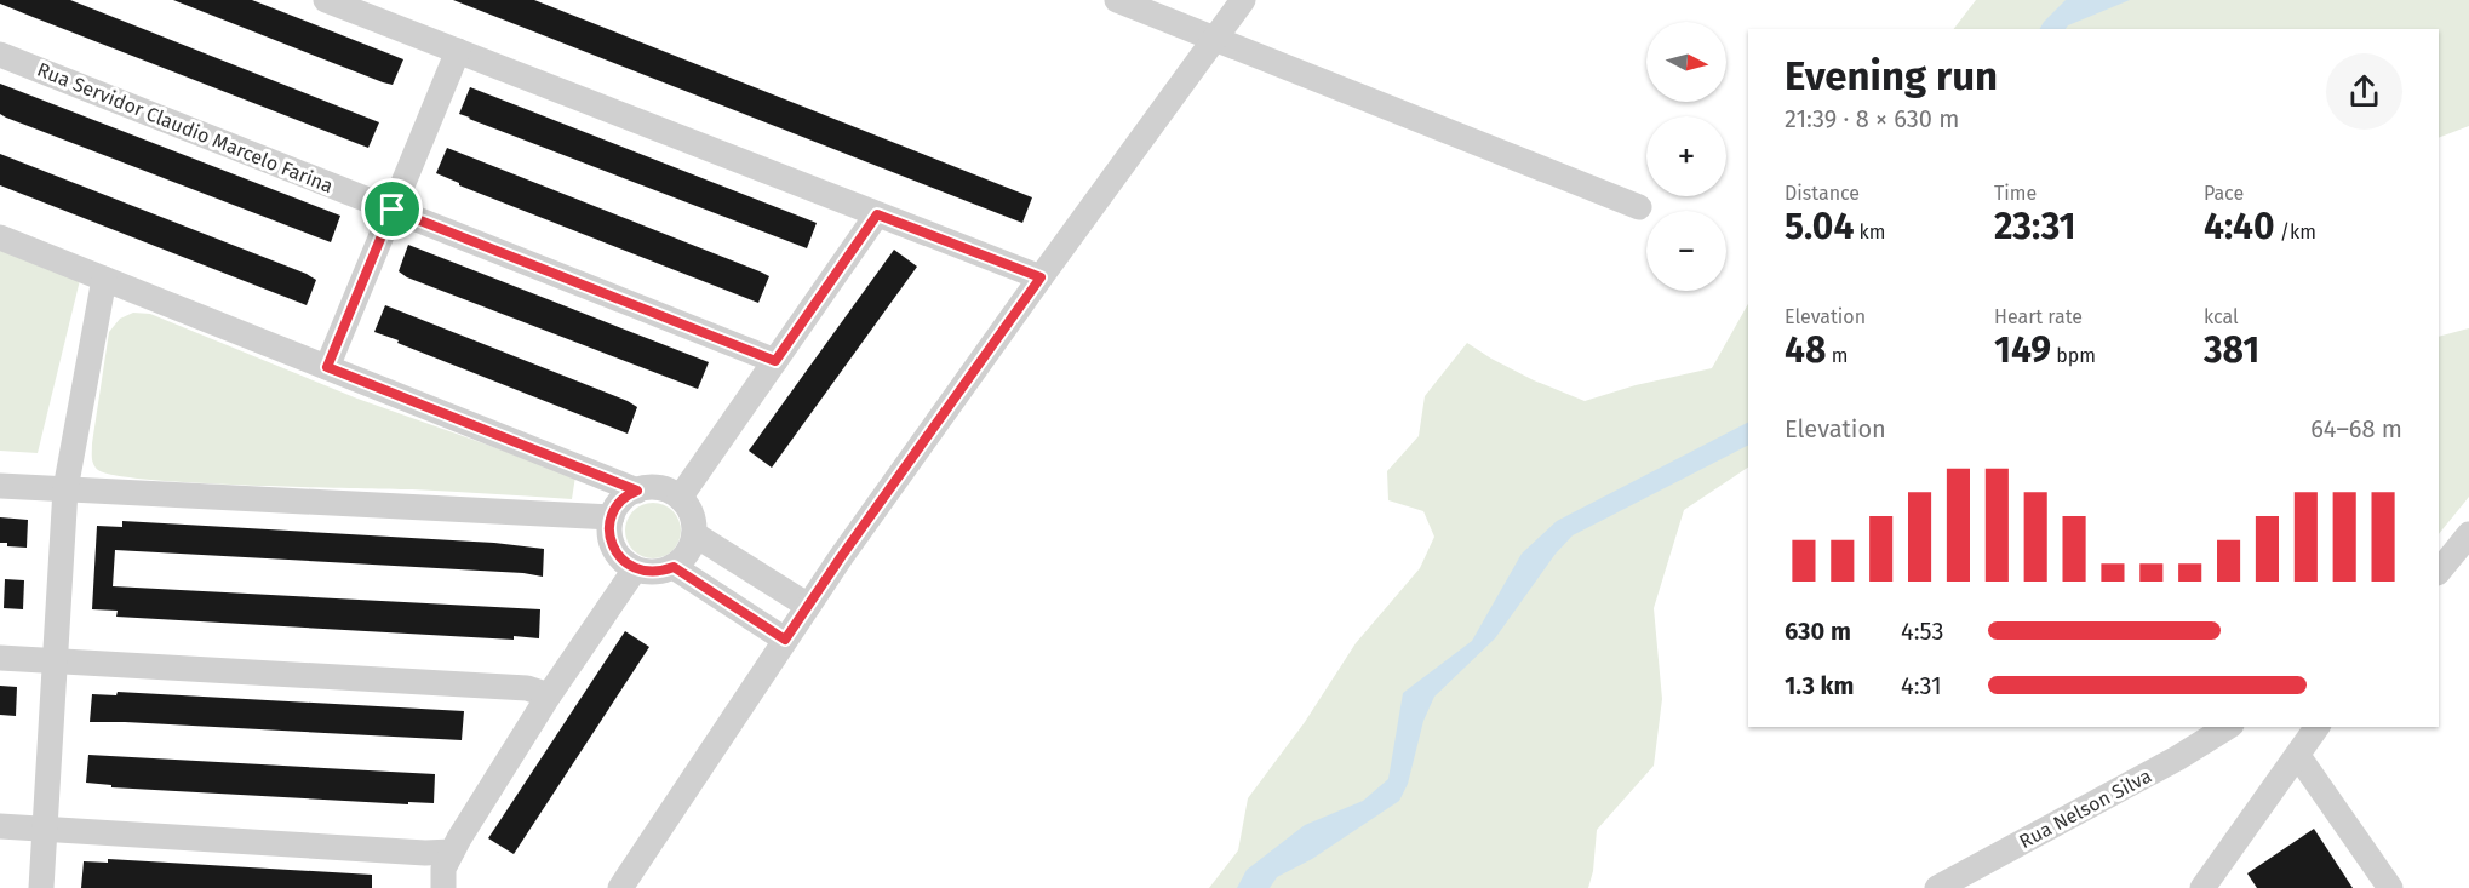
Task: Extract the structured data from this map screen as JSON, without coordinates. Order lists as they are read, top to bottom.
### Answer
{
  "streets": {
    "street": ["Rua Servidor Claudio Marcelo Farina", "Rua Nelson Silva"]
  },
  "north": "right",
  "page": {
    "map_buttons": ["+", "−"],
    "heading": ["Evening run", "21:39 · 8 × 630 m"],
    "stats": [
      ["Distance", "5.04 km"],
      ["Time", "23:31"],
      ["Pace", "4:40 /km"],
      ["Elevation", "48 m"],
      ["Heart rate", "149 bpm"],
      ["kcal", "381"]
    ],
    "chart": ["Elevation", "64–68 m"],
    "list": [
      {
        "name": "630 m",
        "note": "4:53"
      },
      {
        "name": "1.3 km",
        "note": "4:31"
      }
    ]
  }
}
